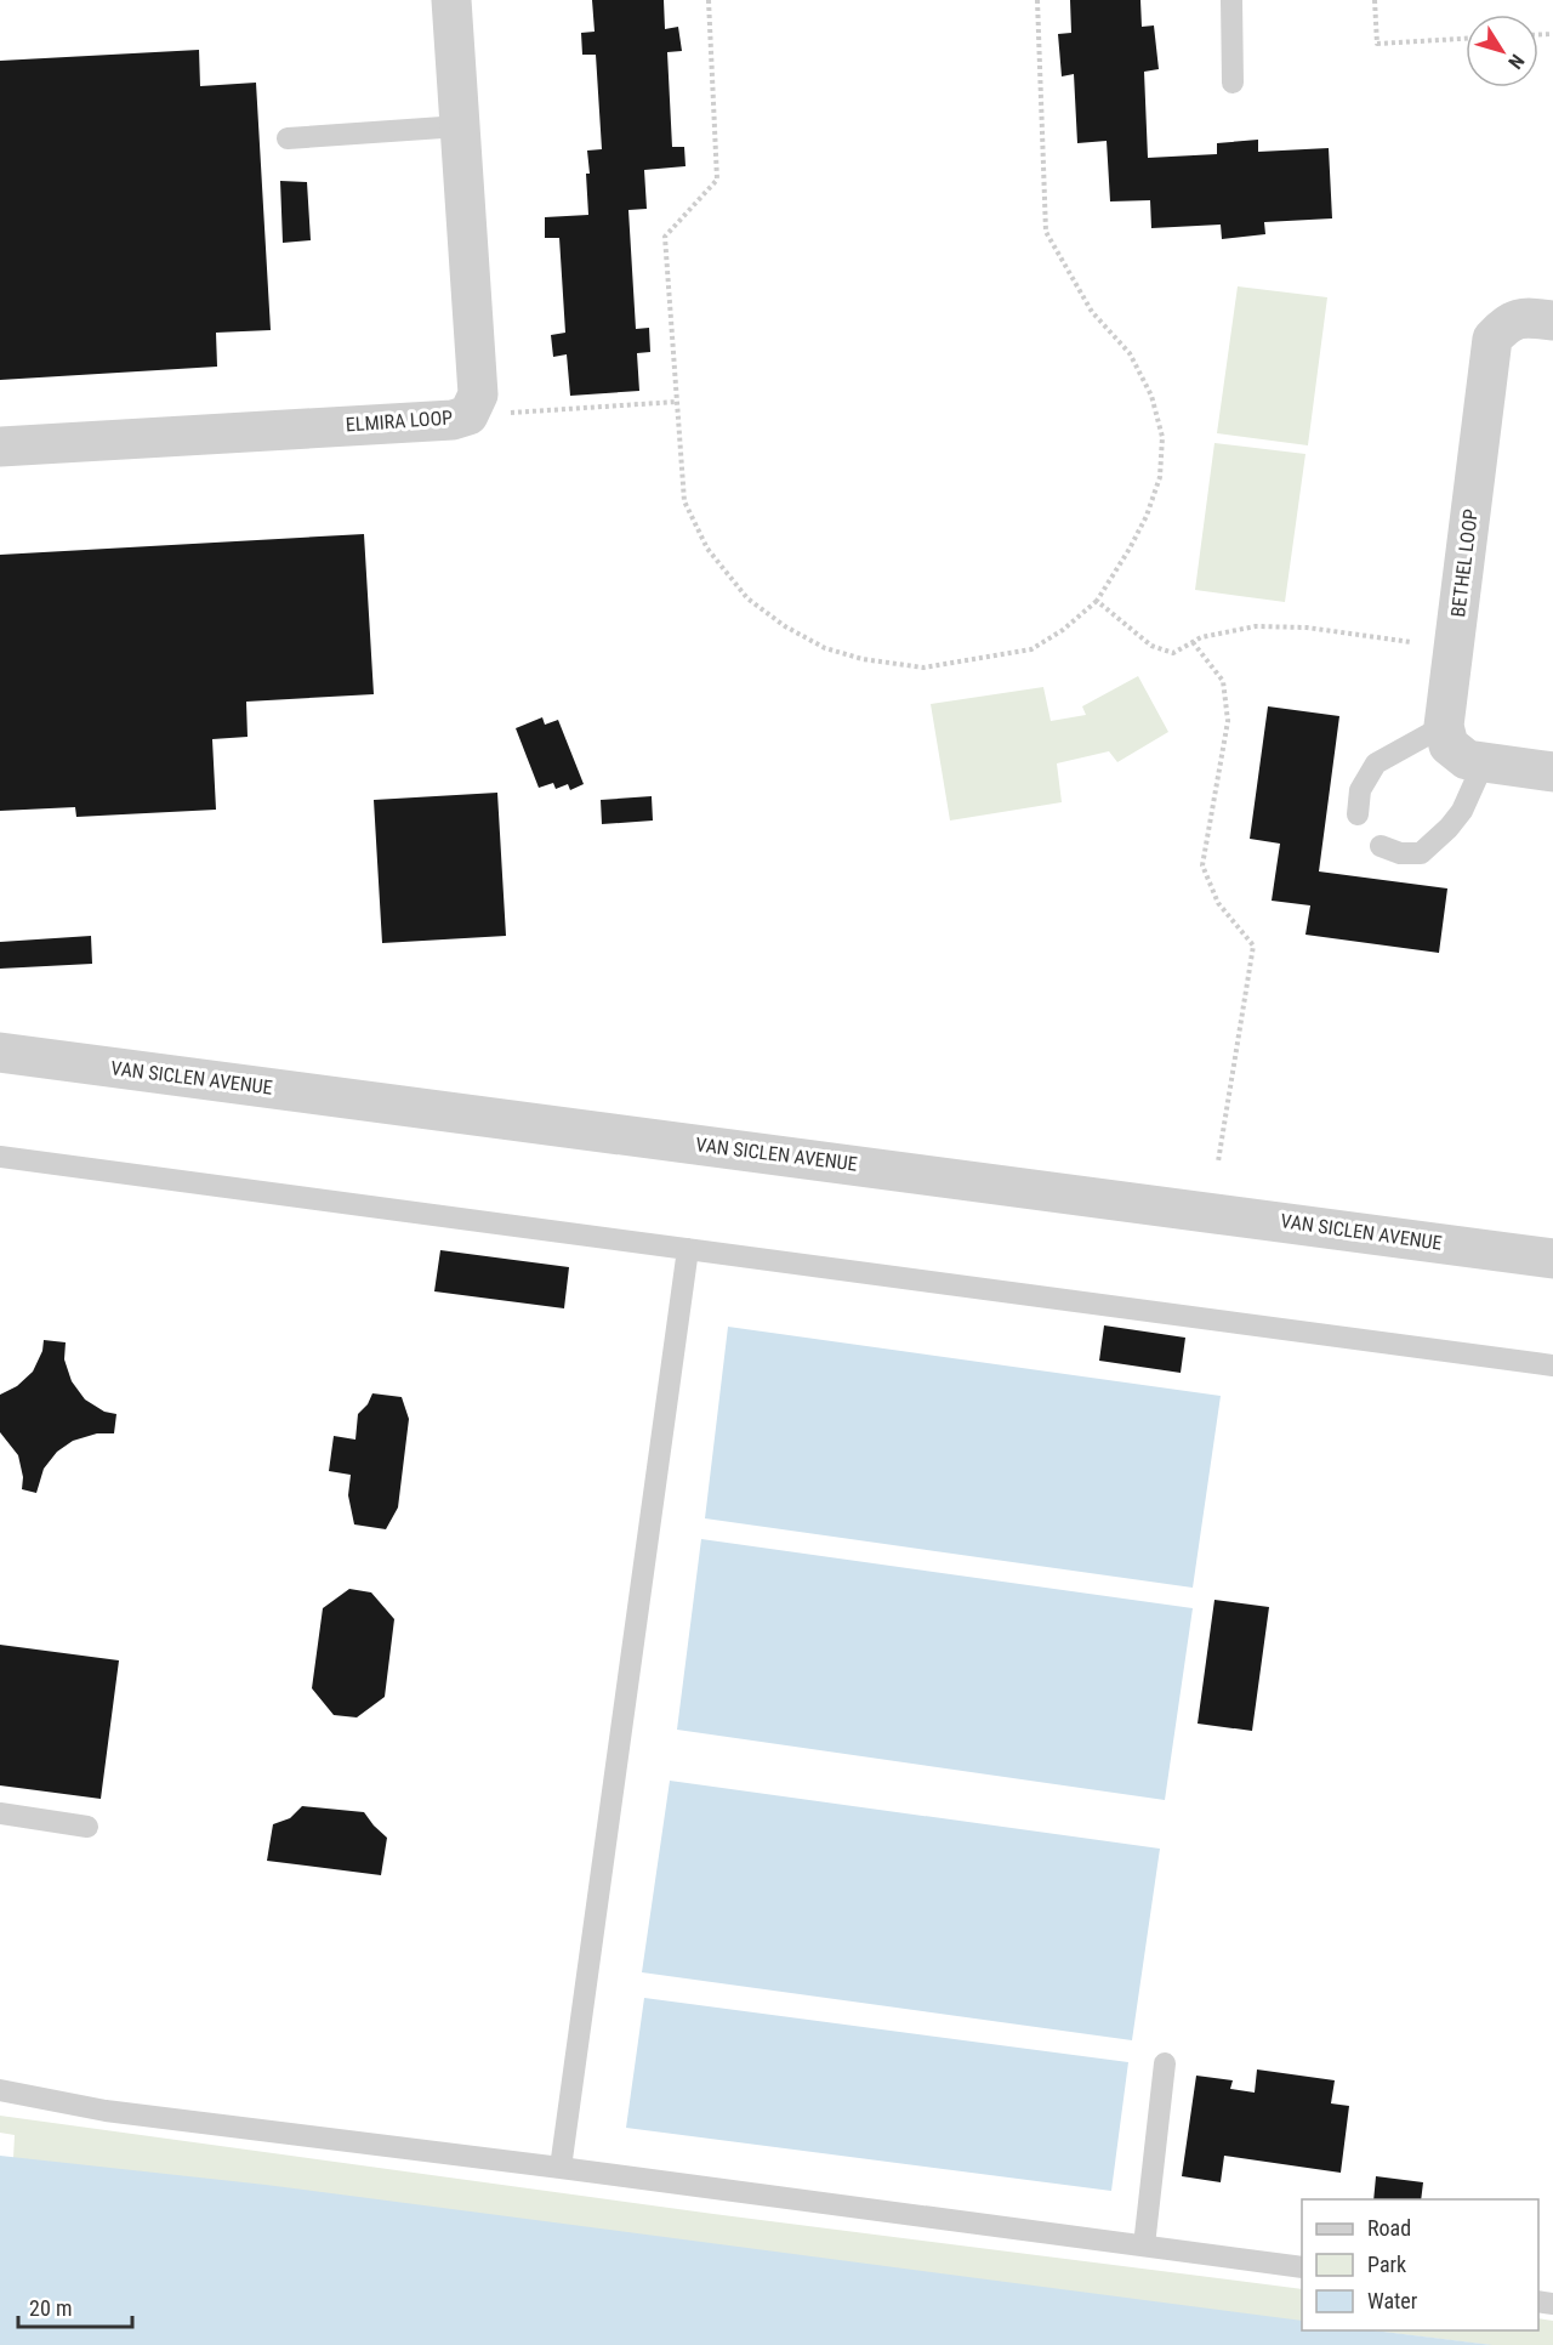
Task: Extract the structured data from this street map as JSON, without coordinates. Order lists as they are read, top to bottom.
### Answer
{
  "streets": {
    "street": ["ELMIRA LOOP", "BETHEL LOOP", "VAN SICLEN AVENUE"]
  },
  "legend": ["Road", "Park", "Water"],
  "scale_bar": "20 m",
  "north": "bottom right"
}
